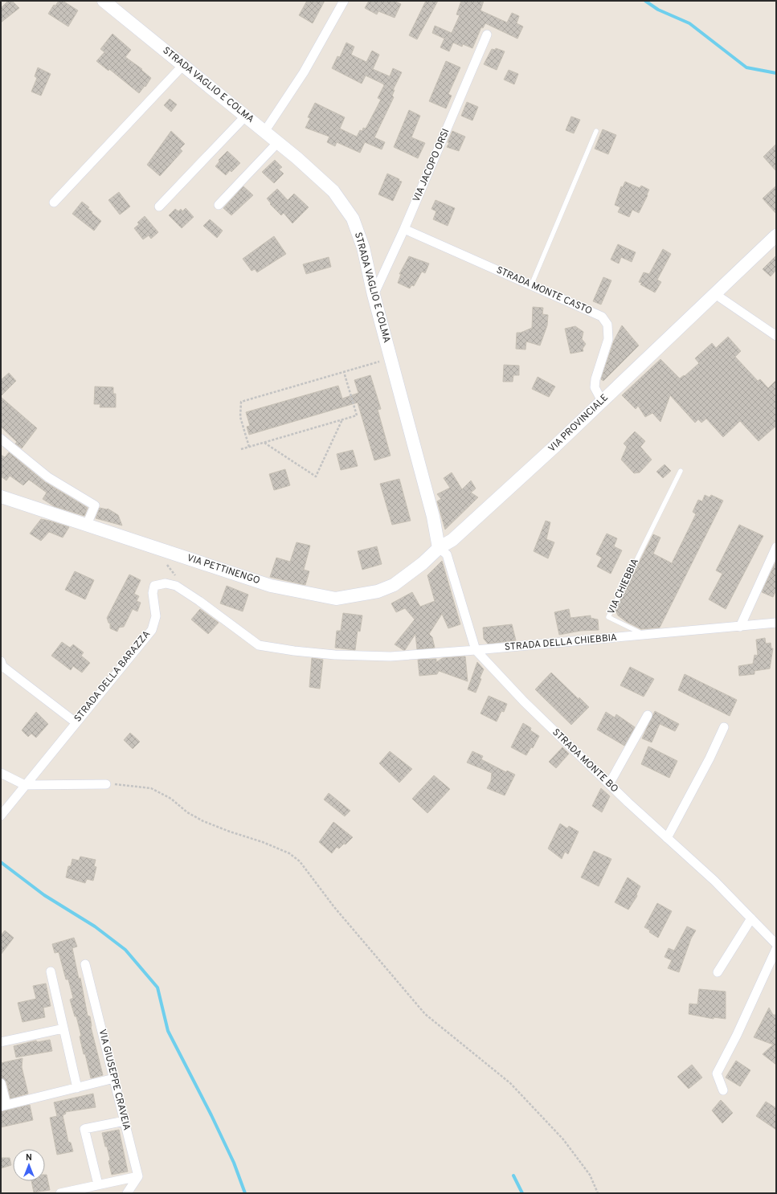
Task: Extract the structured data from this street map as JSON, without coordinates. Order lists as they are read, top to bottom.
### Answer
{
  "streets": {
    "main road": ["STRADA VAGLIO E COLMA", "VIA PROVINCIALE", "VIA PETTINENGO"],
    "street": [
      "VIA JACOPO ORSI",
      "STRADA MONTE CASTO",
      "STRADA DELLA CHIEBBIA",
      "STRADA DELLA BARAZZA",
      "STRADA MONTE BO",
      "VIA GIUSEPPE CRAVEIA"
    ],
    "lane": ["VIA CHIEBBIA"]
  },
  "crossings": [
    ["STRADA VAGLIO E COLMA", "VIA JACOPO ORSI"],
    ["STRADA VAGLIO E COLMA", "VIA PROVINCIALE"],
    ["STRADA VAGLIO E COLMA", "VIA PETTINENGO"],
    ["STRADA VAGLIO E COLMA", "STRADA MONTE BO"],
    ["VIA JACOPO ORSI", "STRADA MONTE CASTO"],
    ["STRADA MONTE CASTO", "VIA PROVINCIALE"],
    ["VIA PROVINCIALE", "VIA PETTINENGO"],
    ["VIA PROVINCIALE", "STRADA MONTE BO"],
    ["VIA PETTINENGO", "STRADA MONTE BO"],
    ["VIA CHIEBBIA", "STRADA DELLA CHIEBBIA"],
    ["STRADA DELLA CHIEBBIA", "STRADA DELLA BARAZZA"],
    ["STRADA DELLA CHIEBBIA", "STRADA MONTE BO"],
    ["STRADA DELLA BARAZZA", "STRADA MONTE BO"]
  ],
  "north": "top"
}
